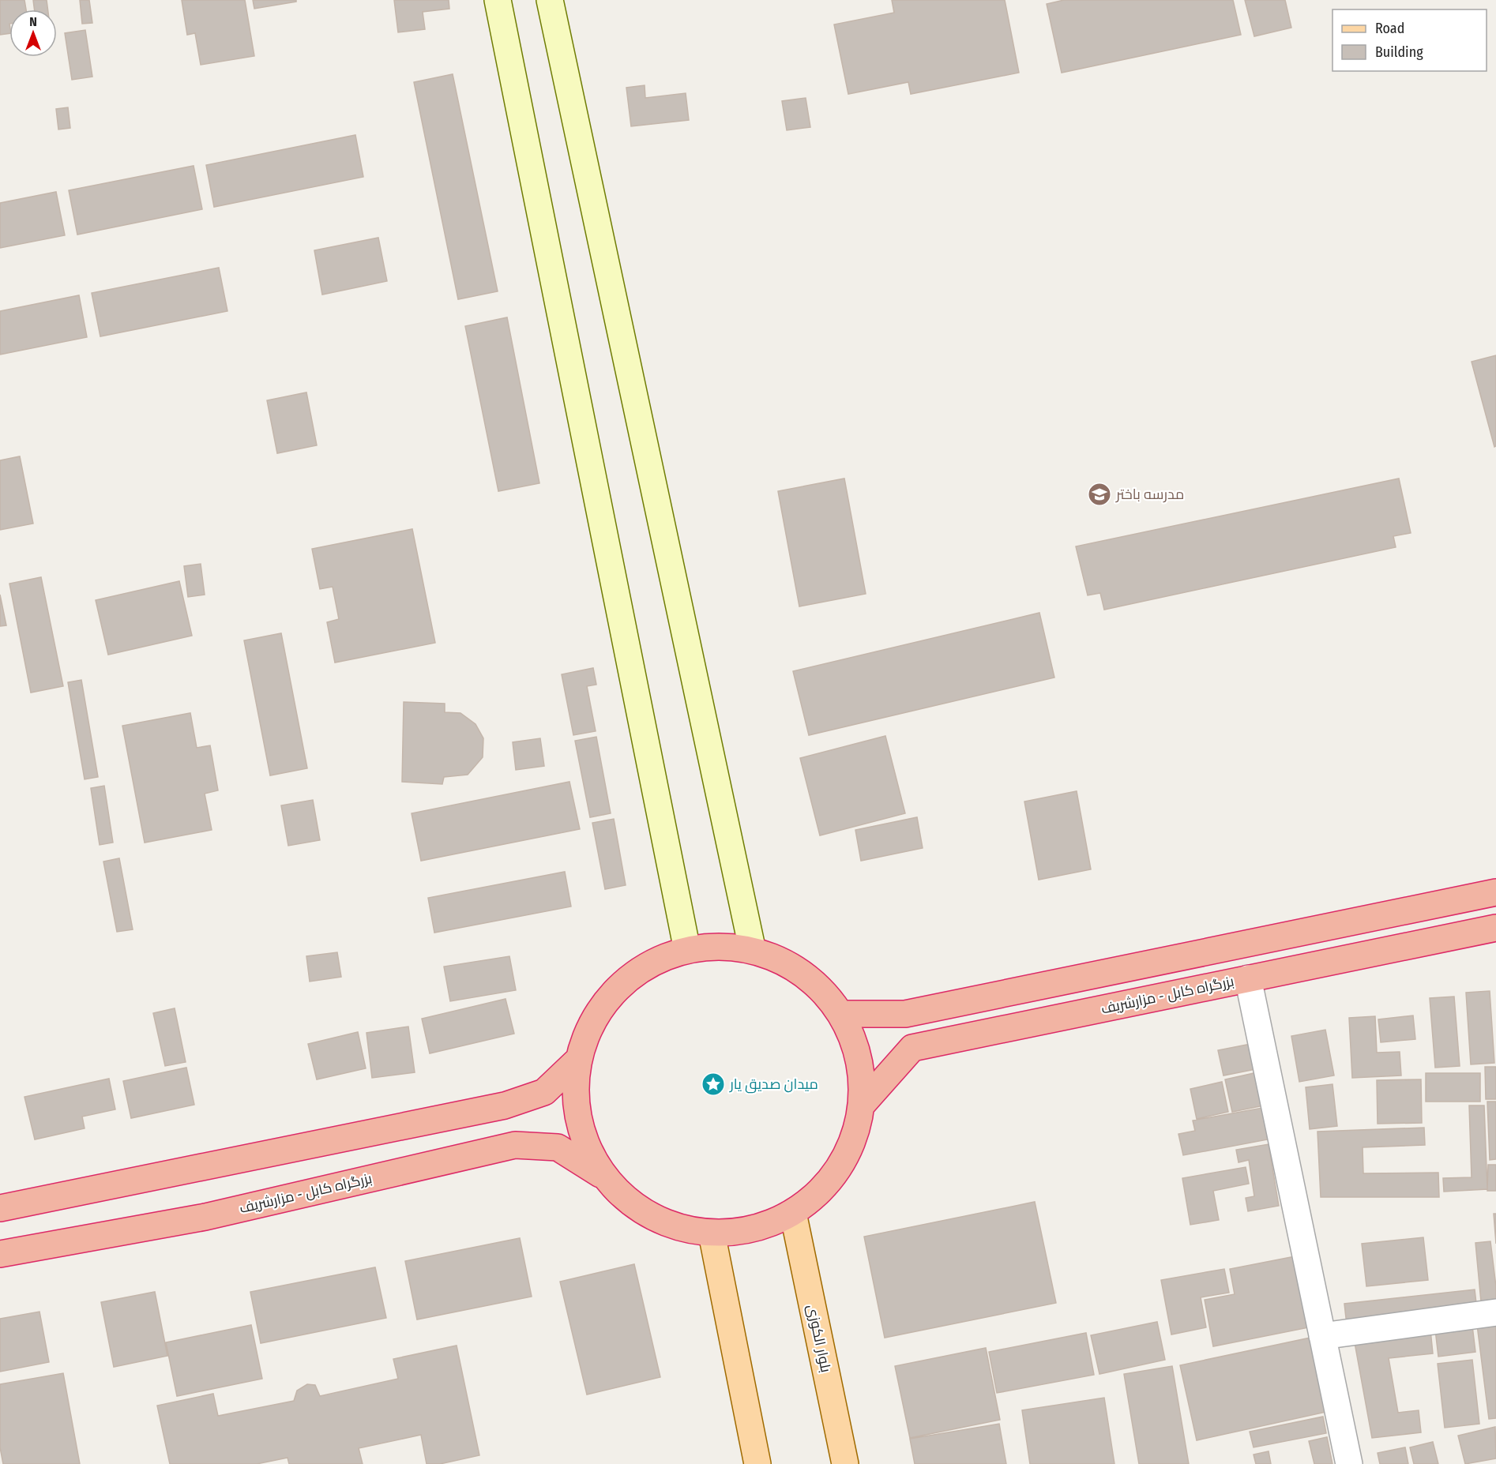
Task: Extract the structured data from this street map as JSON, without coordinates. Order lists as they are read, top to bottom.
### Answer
{
  "streets": {
    "highway": ["بزرگراه کابل - مزارشریف"],
    "main road": ["بلوار الکوزی"]
  },
  "places": {
    "school or university": ["مدرسه باختر"],
    "place": ["میدان صدیق یار"]
  },
  "legend": ["Road", "Building"],
  "north": "top"
}
